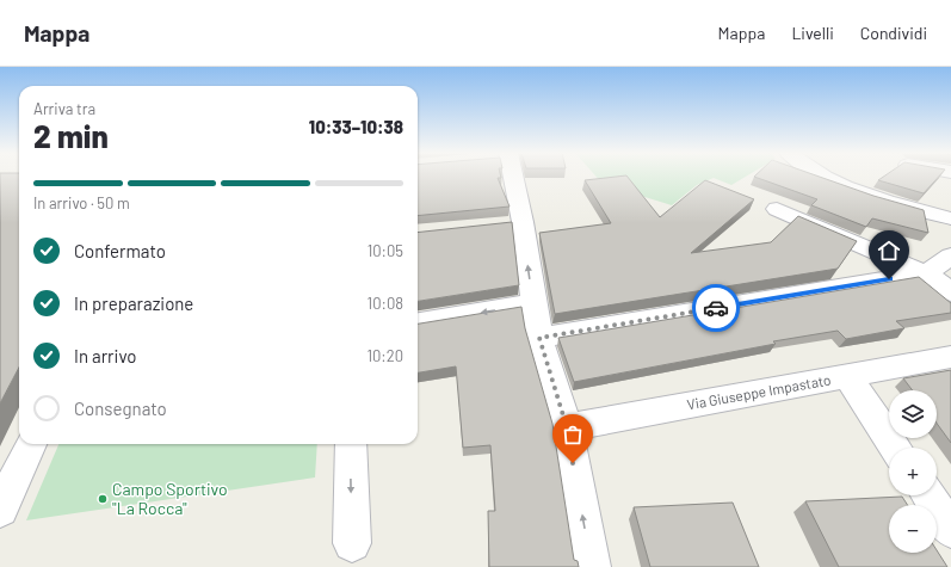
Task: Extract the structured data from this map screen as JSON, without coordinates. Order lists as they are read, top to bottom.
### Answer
{
  "streets": {
    "street": ["Via Giuseppe Impastato"]
  },
  "places": ["Campo Sportivo \"La Rocca\""],
  "page": {
    "header": "Mappa",
    "nav": ["Mappa", "Livelli", "Condividi"],
    "heading": ["2 min", "Arriva tra", "10:33–10:38"],
    "bar": "In arrivo · 50 m",
    "list": [
      ["Confermato", "10:05"],
      ["In preparazione", "10:08"],
      ["In arrivo", "10:20"],
      "Consegnato"
    ],
    "map_buttons": ["+", "−"]
  }
}
